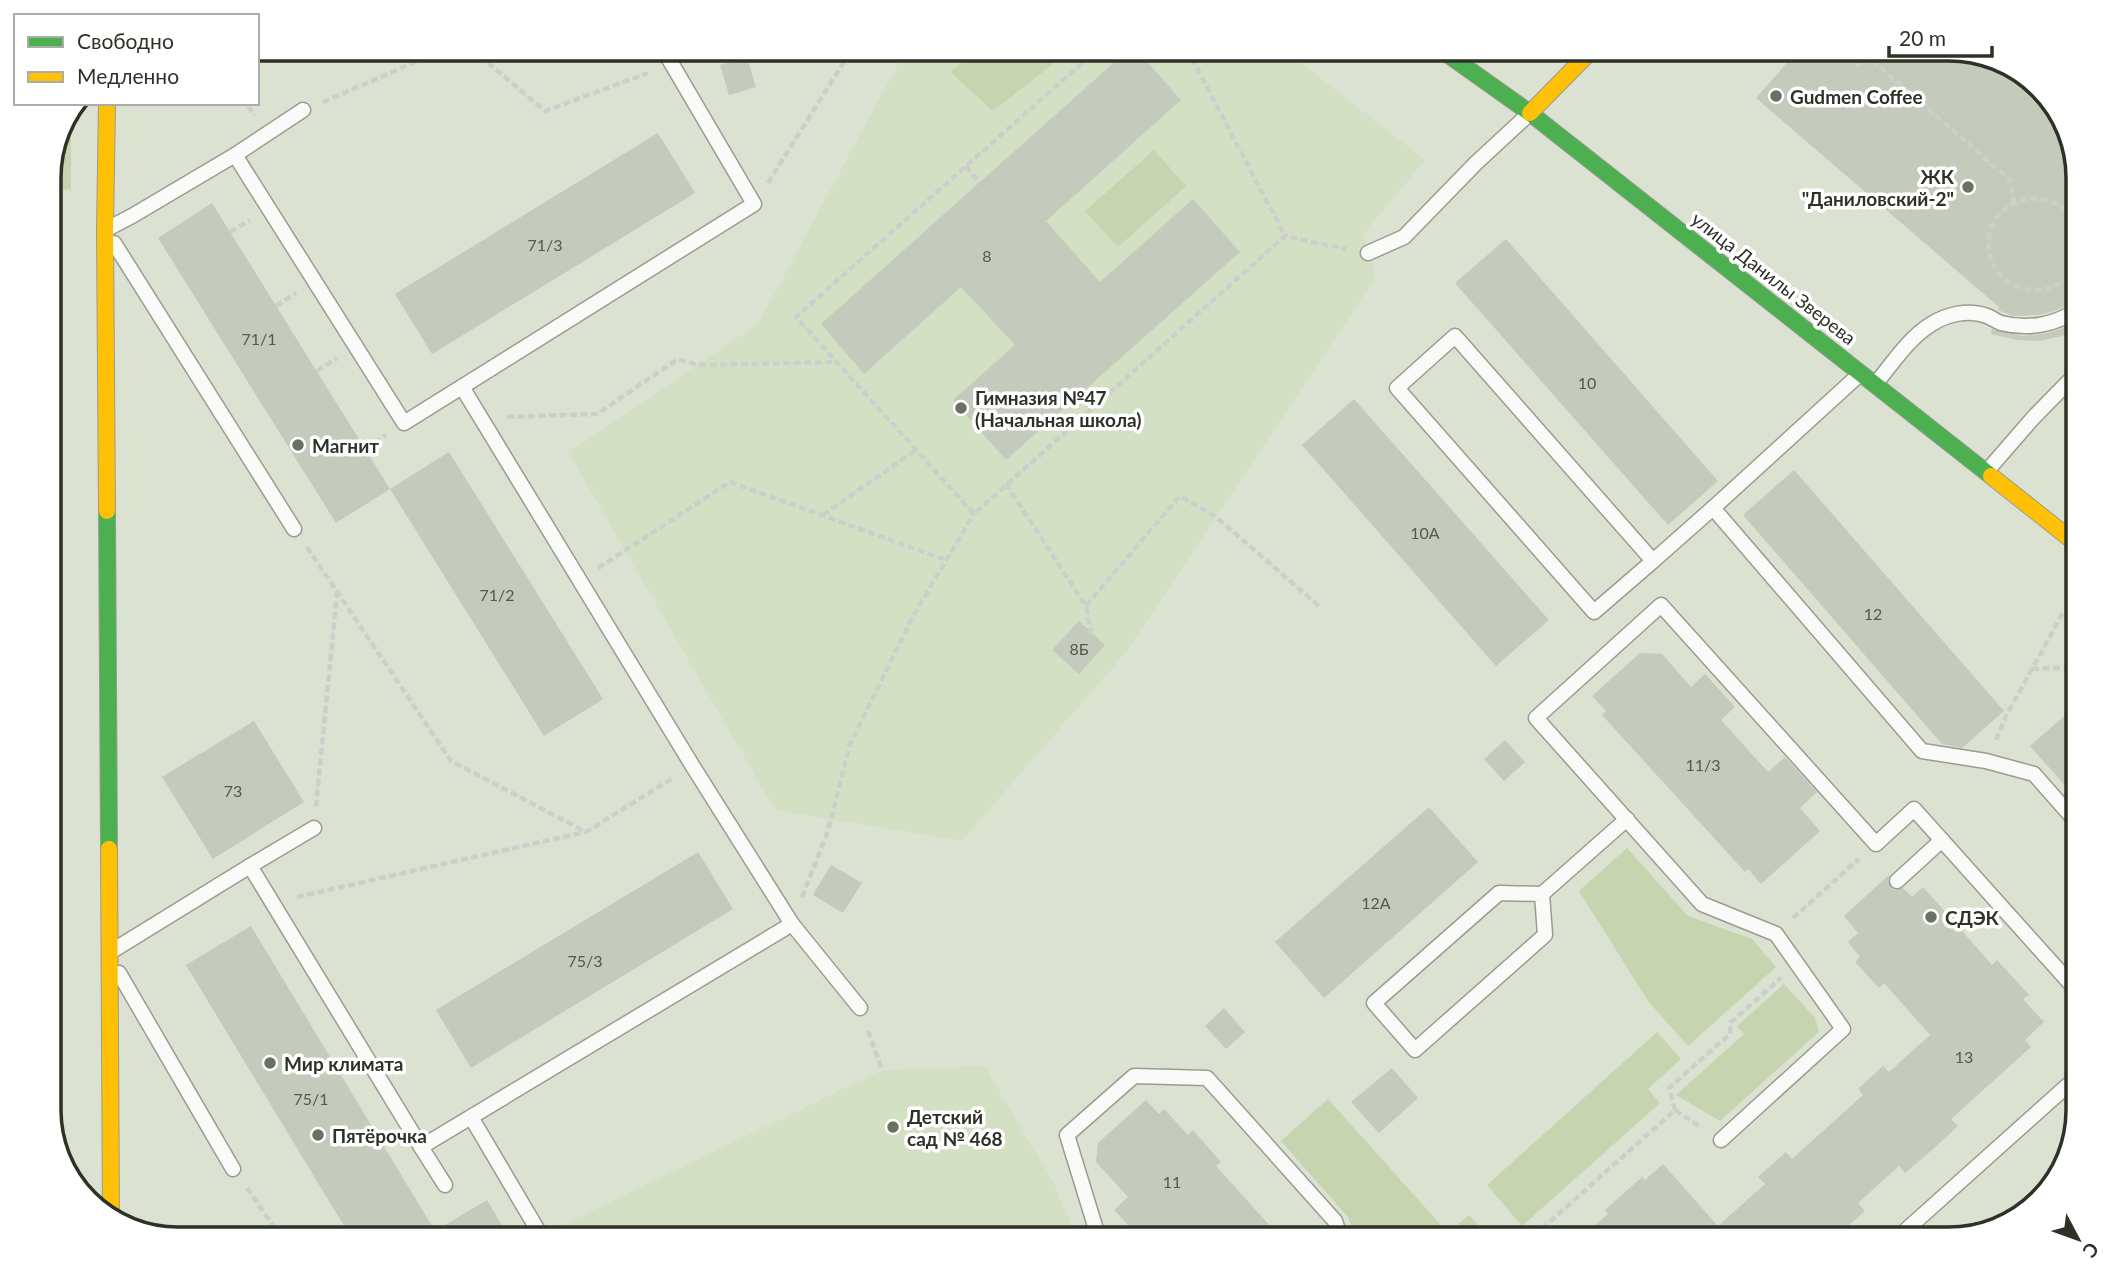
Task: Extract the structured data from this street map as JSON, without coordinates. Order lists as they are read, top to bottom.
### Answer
{
  "streets": {
    "street": ["улица Данилы Зверева"]
  },
  "places": [
    "Gudmen Coffee",
    "ЖК \"Даниловский-2\"",
    "Гимназия №47 (Начальная школа)",
    "Магнит",
    "СДЭК",
    "Мир климата",
    "Детский сад № 468",
    "Пятёрочка"
  ],
  "house_numbers": [
    "71/3",
    "8",
    "71/1",
    "10",
    "10А",
    "71/2",
    "12",
    "8Б",
    "11/3",
    "73",
    "12А",
    "75/3",
    "13",
    "75/1",
    "11"
  ],
  "legend": ["Свободно", "Медленно"],
  "scale_bar": "20 m",
  "north": "bottom right"
}
